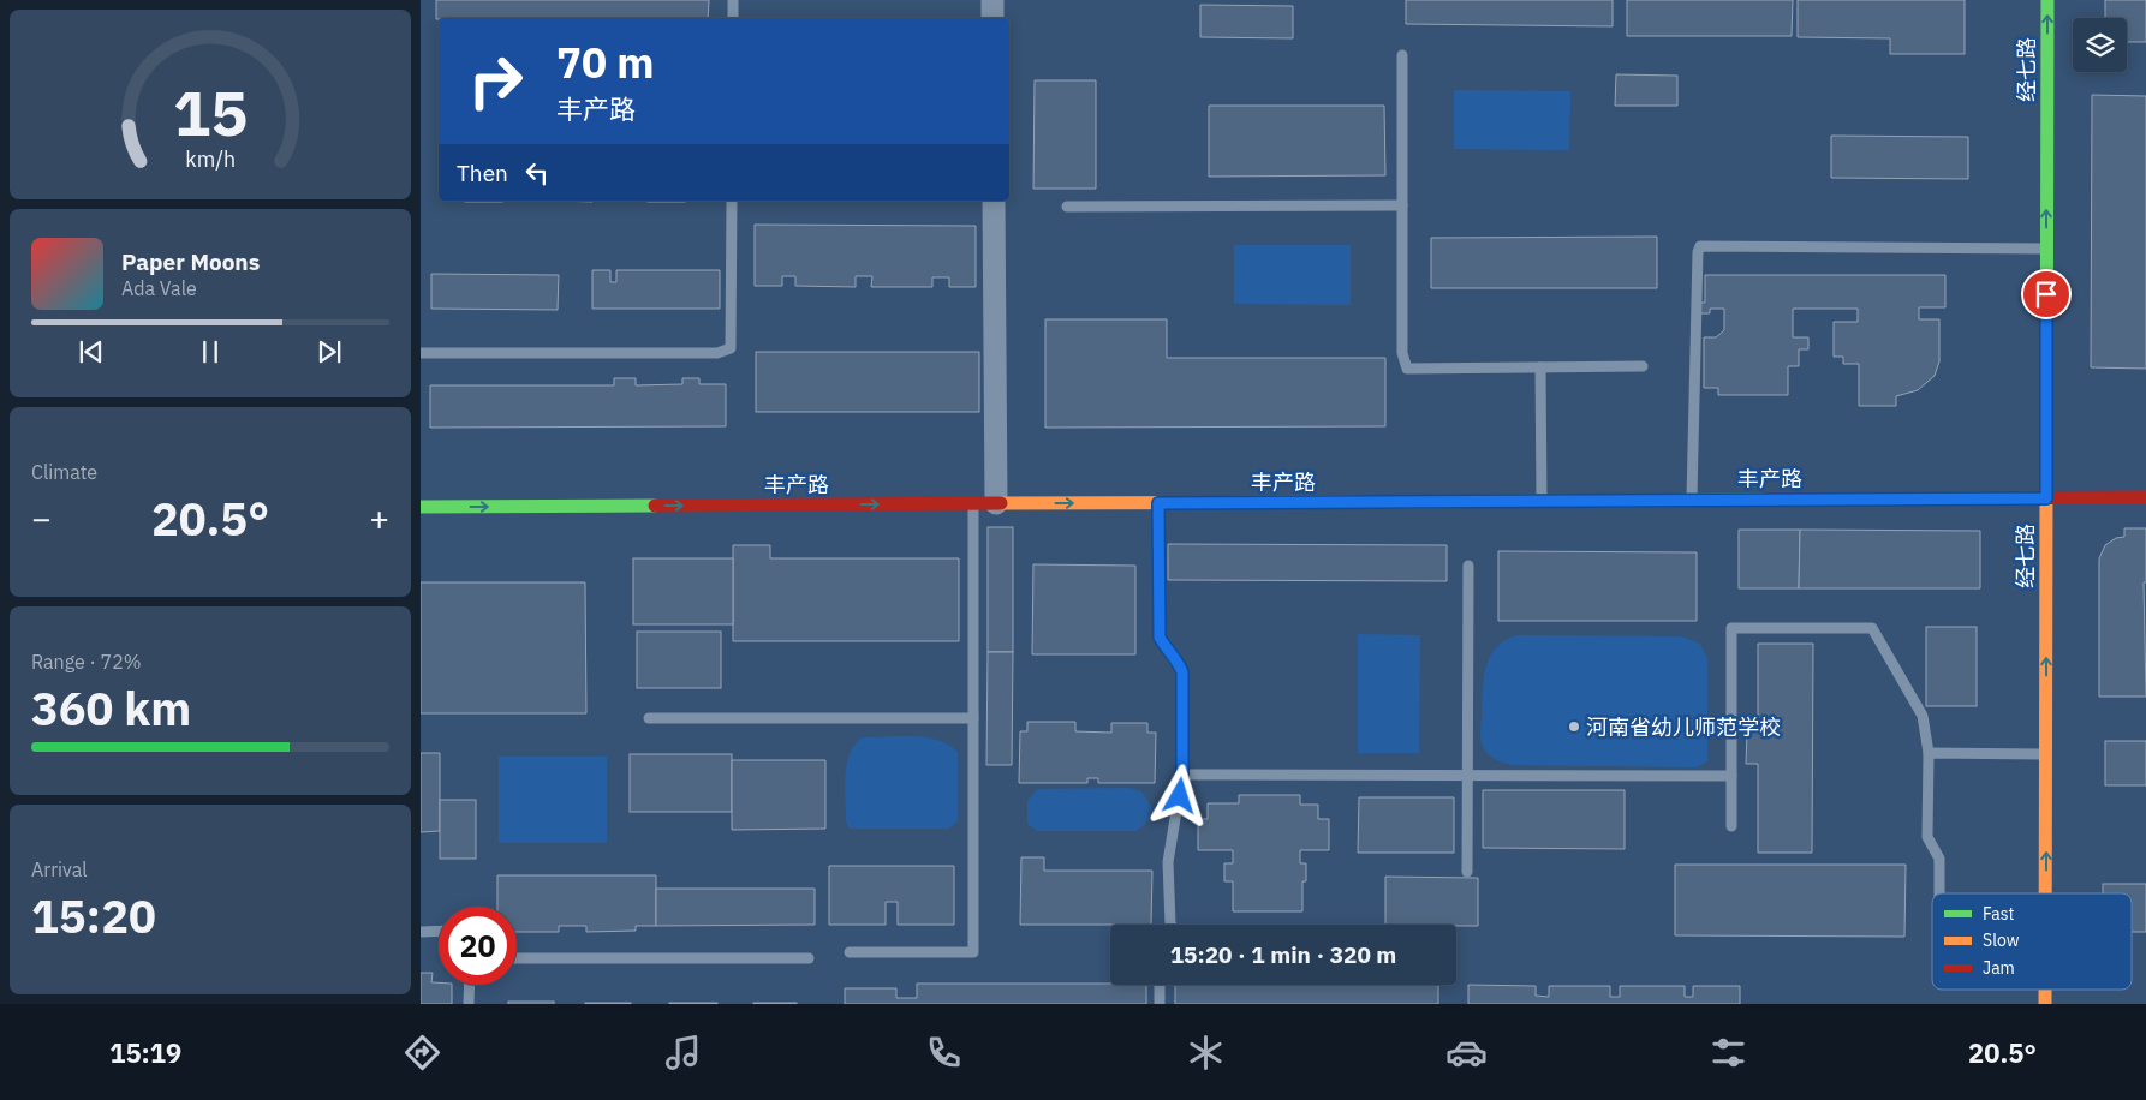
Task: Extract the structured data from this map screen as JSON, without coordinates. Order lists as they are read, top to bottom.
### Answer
{
  "streets": {
    "street": ["经七路", "丰产路"]
  },
  "crossings": [
    ["经七路", "丰产路"]
  ],
  "one_way": ["经七路", "丰产路"],
  "places": ["河南省幼儿师范学校"],
  "legend": ["Fast", "Slow", "Jam"],
  "page": {
    "turn": ["70 m", "丰产路"],
    "then": "Then",
    "song": ["Paper Moons", "Ada Vale"],
    "tile": [
      "Climate",
      ["Range · 72%", "360 km"],
      ["Arrival", "15:20"]
    ],
    "heat": ["−", "20.5°", "+"],
    "limit": "20",
    "trip": "15:20 · 1 min · 320 m",
    "tabs": ["15:19", "20.5°"],
    "gauge": ["15", "km/h"]
  }
}
